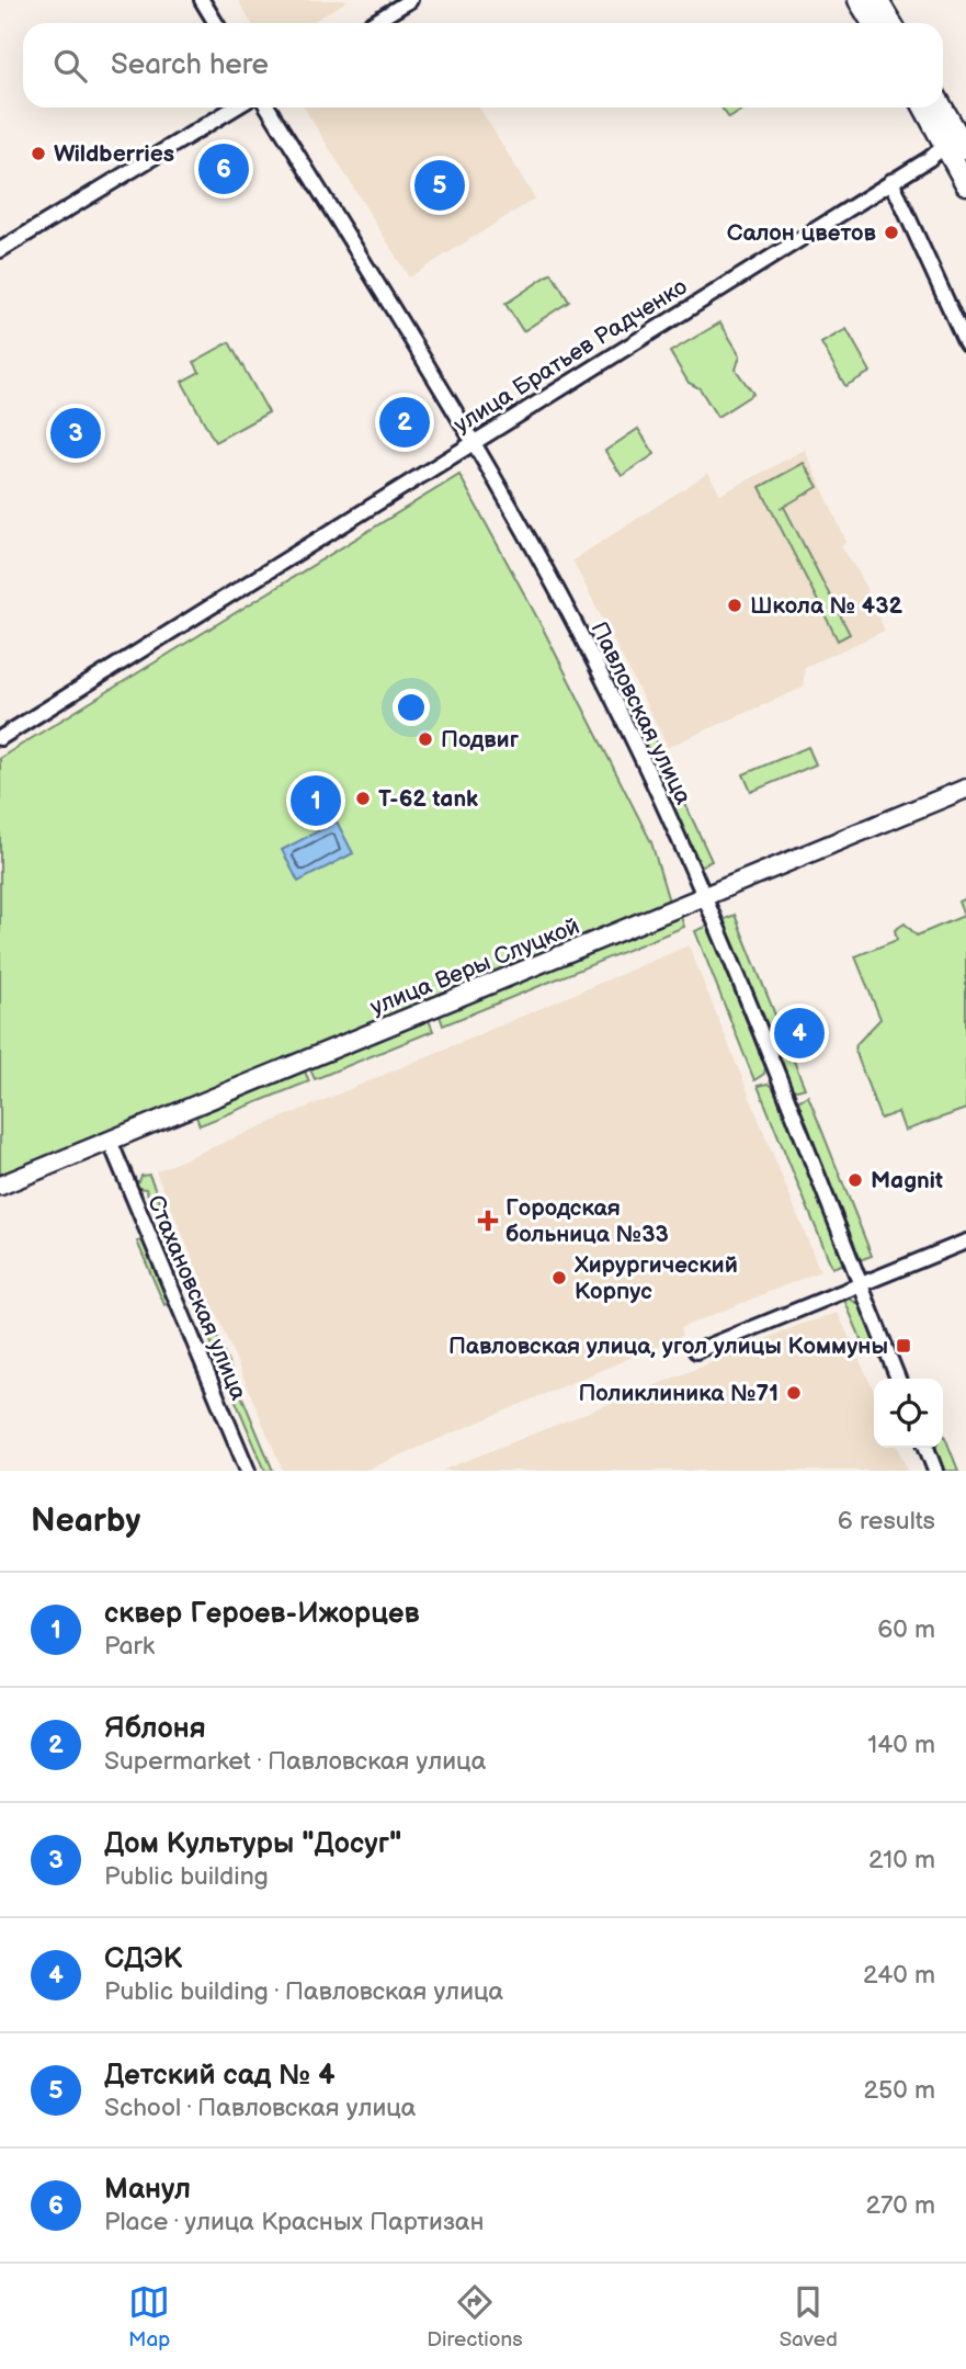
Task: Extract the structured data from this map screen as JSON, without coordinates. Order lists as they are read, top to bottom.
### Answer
{
  "streets": {
    "street": [
      "улица Братьев Радченко",
      "Павловская улица",
      "улица Веры Слуцкой",
      "Стахановская улица"
    ]
  },
  "crossings": [
    ["улица Братьев Радченко", "Павловская улица"],
    ["Павловская улица", "улица Веры Слуцкой"],
    ["улица Веры Слуцкой", "Стахановская улица"]
  ],
  "places": {
    "other": [
      "Wildberries",
      "Салон цветов",
      "Школа № 432",
      "Подвиг",
      "T-62 tank",
      "Magnit",
      "Хирургический Корпус",
      "Поликлиника №71"
    ],
    "health": ["Городская больница №33"],
    "transit": ["Павловская улица, угол улицы Коммуны"]
  },
  "page": {
    "search": "Search here",
    "pins": [
      "6",
      "5",
      "2",
      "3",
      "1",
      "4"
    ],
    "heading": ["Nearby", "6 results"],
    "list": [
      {
        "mark": "1",
        "name": "сквер Героев-Ижорцев",
        "note": "Park",
        "value": "60 m"
      },
      {
        "mark": "2",
        "name": "Яблоня",
        "note": "Supermarket · Павловская улица",
        "value": "140 m"
      },
      {
        "mark": "3",
        "name": "Дом Культуры \"Досуг\"",
        "note": "Public building",
        "value": "210 m"
      },
      {
        "mark": "4",
        "name": "СДЭК",
        "note": "Public building · Павловская улица",
        "value": "240 m"
      },
      {
        "mark": "5",
        "name": "Детский сад № 4",
        "note": "School · Павловская улица",
        "value": "250 m"
      },
      {
        "mark": "6",
        "name": "Манул",
        "note": "Place · улица Красных Партизан",
        "value": "270 m"
      }
    ],
    "nav": ["Map", "Directions", "Saved"]
  }
}
